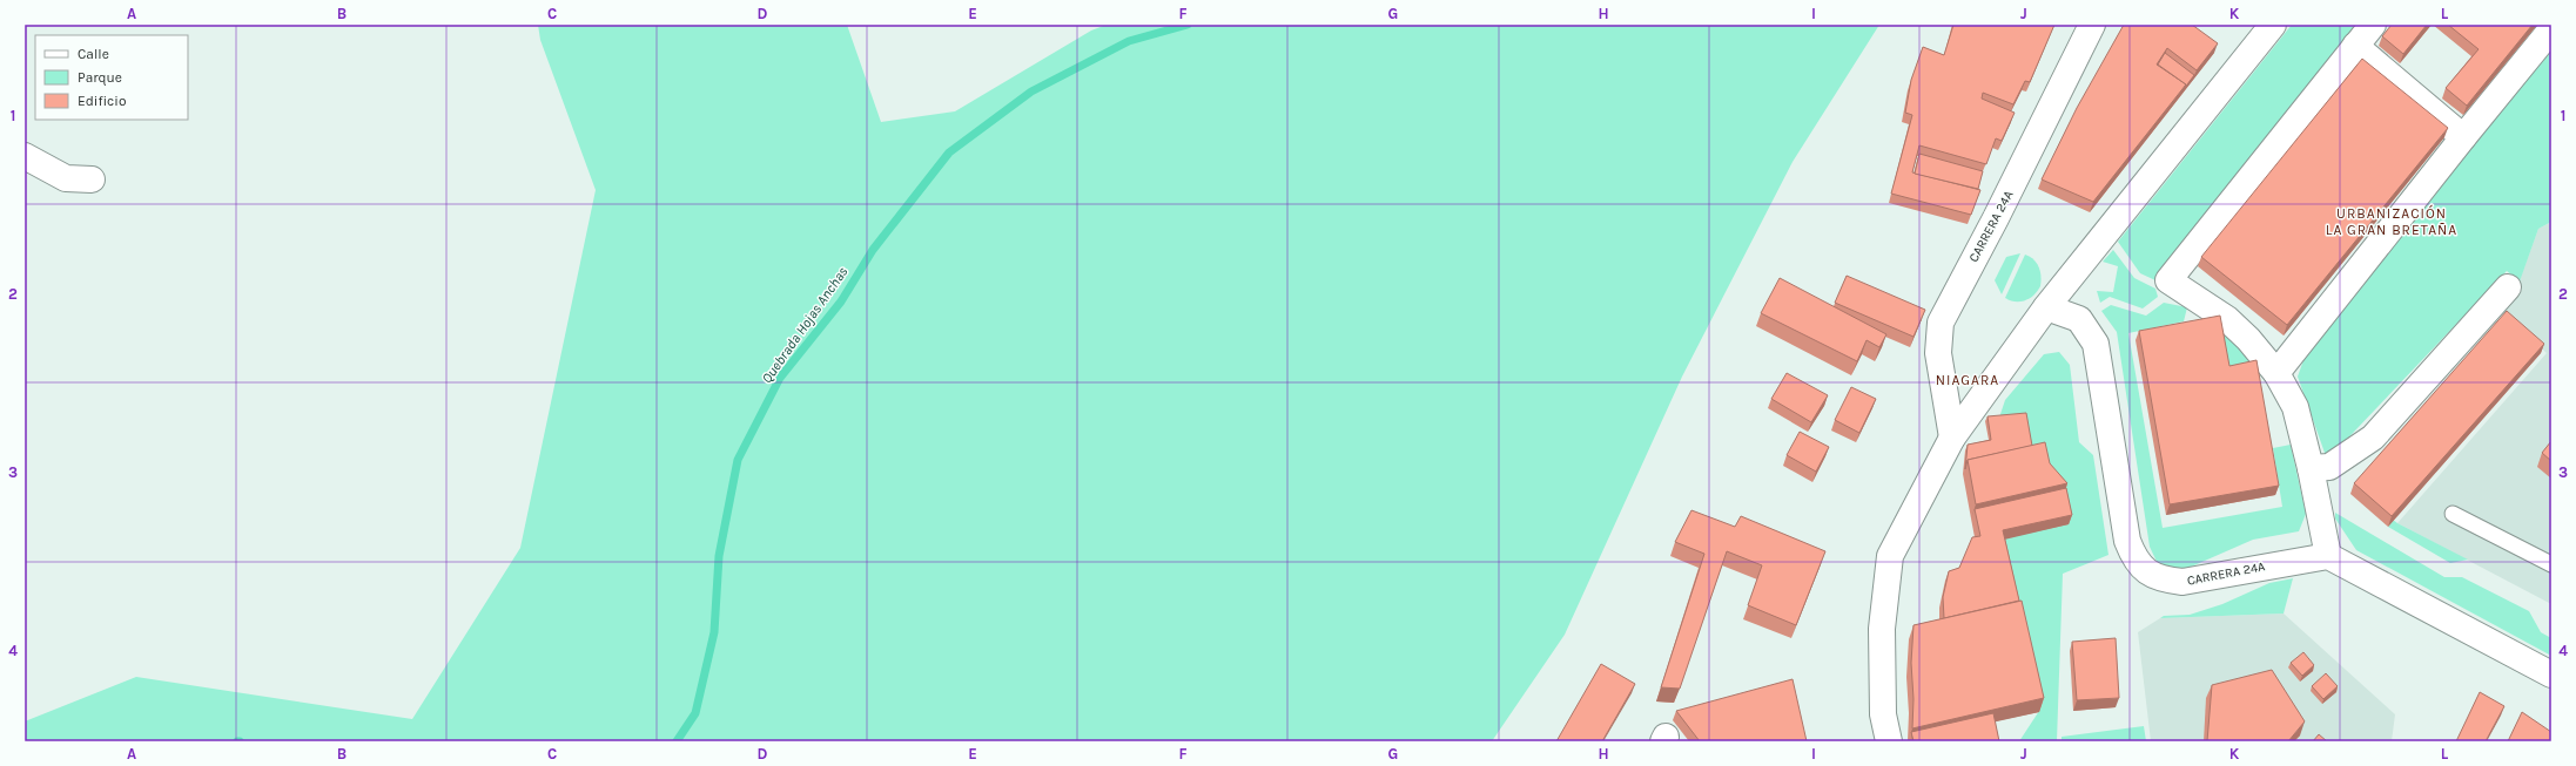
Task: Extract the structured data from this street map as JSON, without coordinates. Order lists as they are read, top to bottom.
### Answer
{
  "streets": {
    "street": ["CARRERA 24A"]
  },
  "districts": ["URBANIZACIÓN LA GRAN BRETAÑA", "NIAGARA"],
  "water": ["Quebrada Hojas Anchas"],
  "legend": ["Calle", "Parque", "Edificio"],
  "grid": {
    "columns": [
      "A",
      "B",
      "C",
      "D",
      "E",
      "F",
      "G",
      "H",
      "I",
      "J",
      "K",
      "L"
    ],
    "rows": [
      "1",
      "2",
      "3",
      "4"
    ]
  }
}
